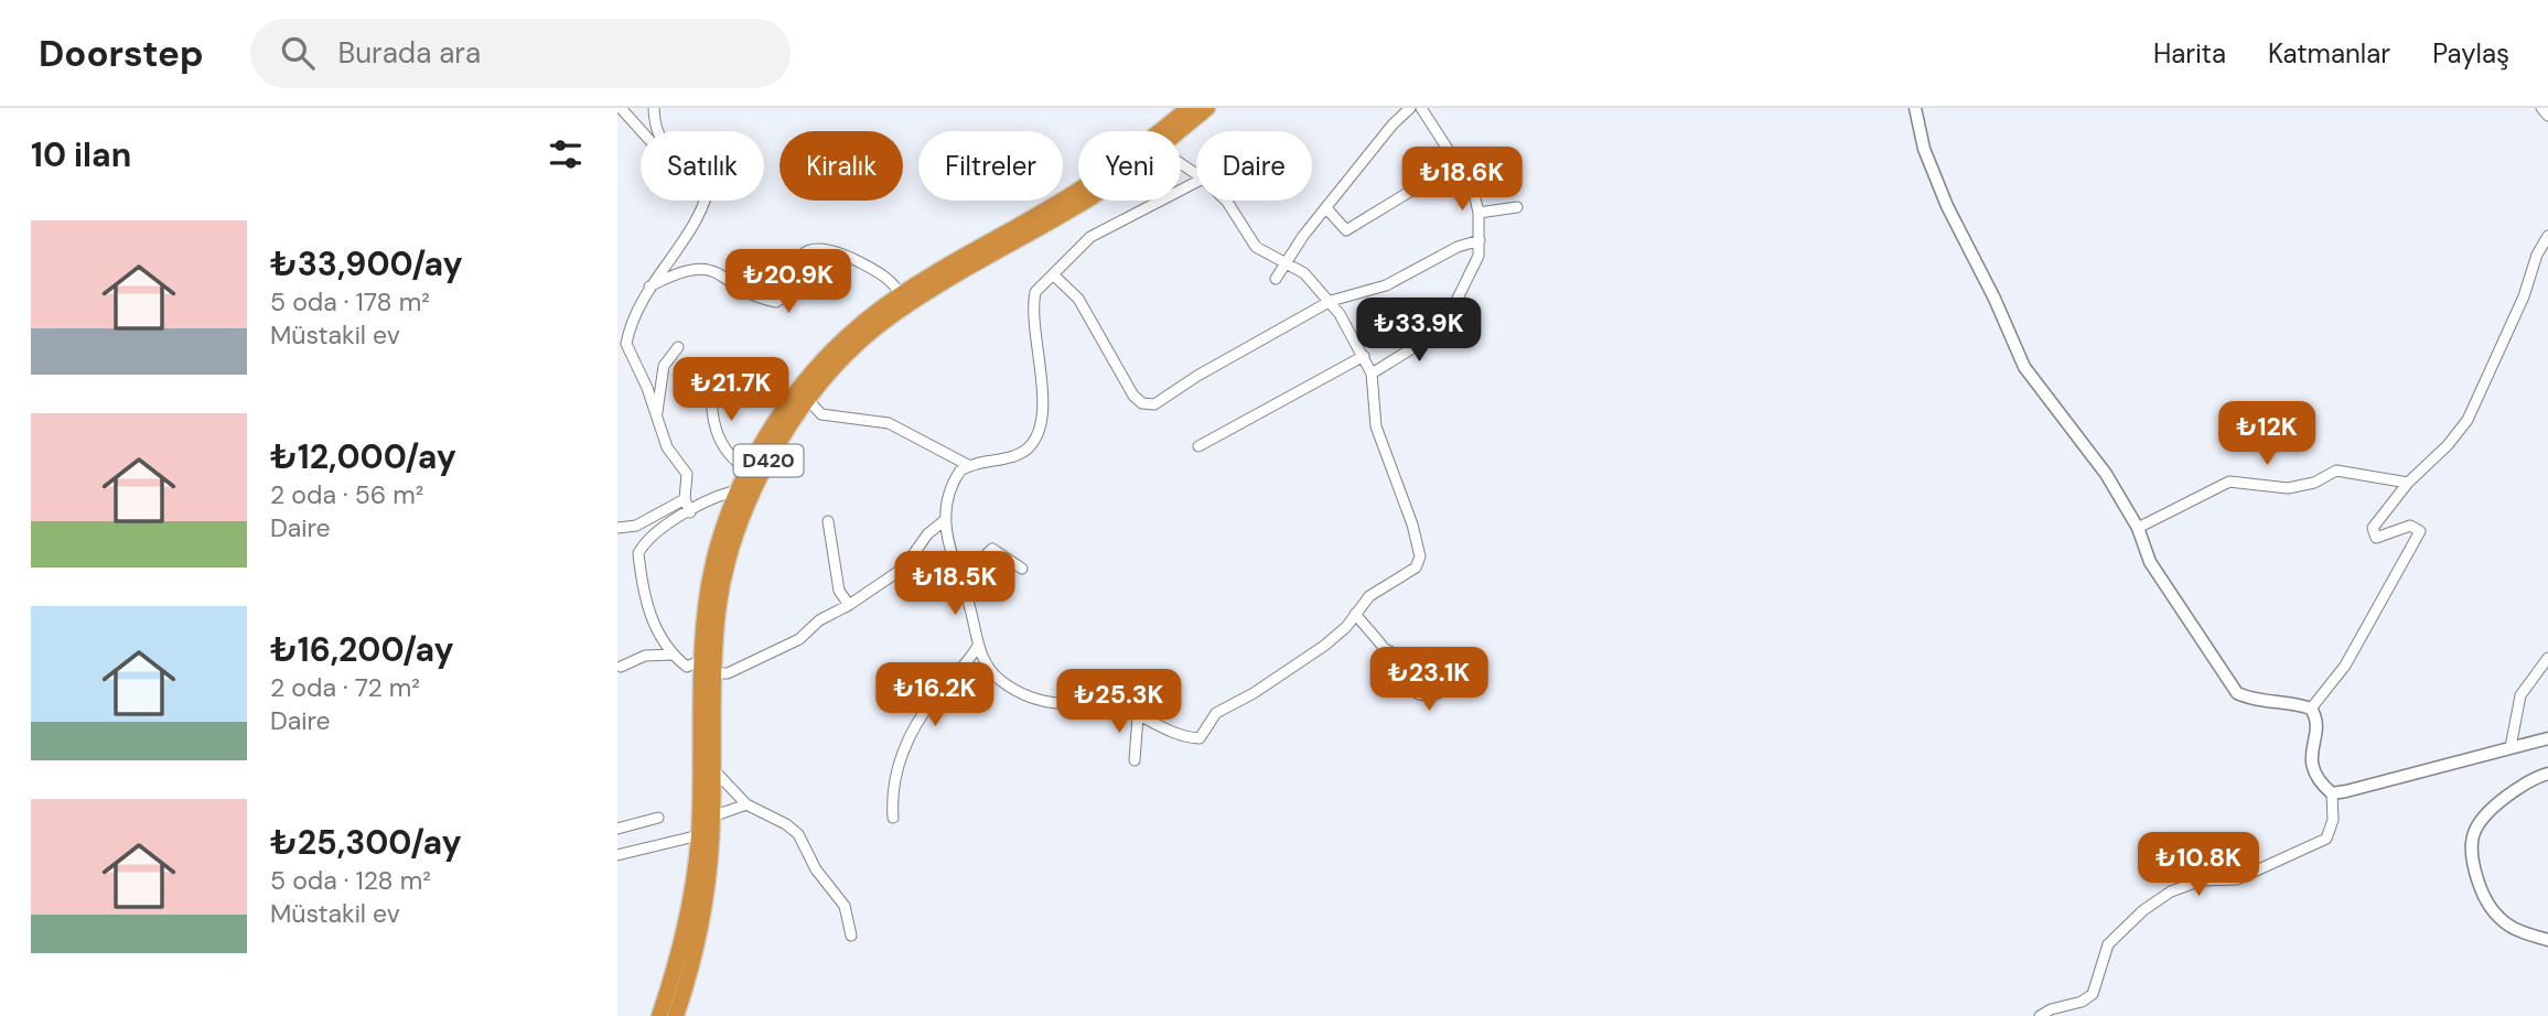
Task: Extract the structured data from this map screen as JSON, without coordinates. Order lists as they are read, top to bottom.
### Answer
{
  "streets": {
    "highway": ["D420"]
  },
  "page": {
    "header": "Doorstep",
    "search": "Burada ara",
    "nav": ["Harita", "Katmanlar", "Paylaş"],
    "heading": "10 ilan",
    "chip": [
      "Satılık",
      "Kiralık",
      "Filtreler",
      "Yeni",
      "Daire"
    ],
    "price": [
      "₺18.6K",
      "₺20.9K",
      "₺33.9K",
      "₺21.7K",
      "₺12K",
      "₺18.5K",
      "₺23.1K",
      "₺16.2K",
      "₺25.3K",
      "₺10.8K"
    ],
    "list": [
      {
        "name": "₺33,900/ay",
        "note": "5 oda · 178 m² · Müstakil ev"
      },
      {
        "name": "₺12,000/ay",
        "note": "2 oda · 56 m² · Daire"
      },
      {
        "name": "₺16,200/ay",
        "note": "2 oda · 72 m² · Daire"
      },
      {
        "name": "₺25,300/ay",
        "note": "5 oda · 128 m² · Müstakil ev"
      }
    ]
  }
}
